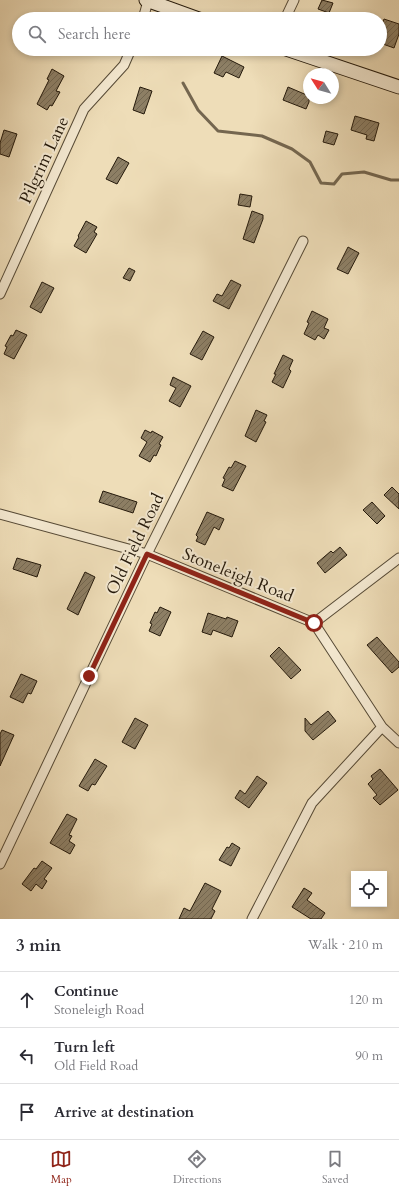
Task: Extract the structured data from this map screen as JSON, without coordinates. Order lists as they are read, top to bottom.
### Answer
{
  "streets": {
    "street": ["Pilgrim Lane", "Old Field Road", "Stoneleigh Road"]
  },
  "crossings": [
    ["Old Field Road", "Stoneleigh Road"]
  ],
  "north": "top left",
  "page": {
    "search": "Search here",
    "heading": ["3 min", "Walk · 210 m"],
    "list": [
      ["Continue", "Stoneleigh Road", "120 m"],
      ["Turn left", "Old Field Road", "90 m"],
      "Arrive at destination"
    ],
    "nav": ["Map", "Directions", "Saved"]
  }
}
